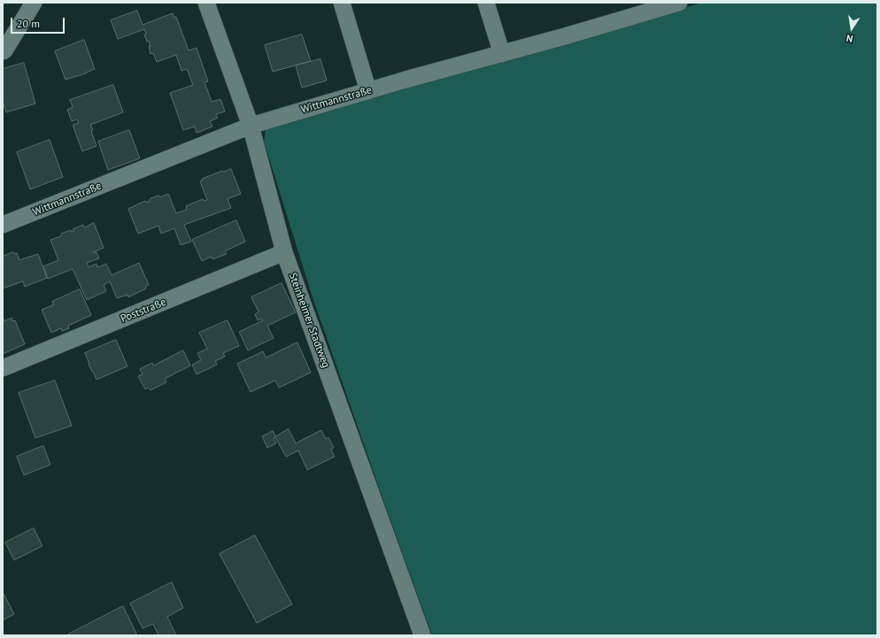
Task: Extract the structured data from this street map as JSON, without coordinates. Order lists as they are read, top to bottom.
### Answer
{
  "streets": {
    "street": ["Wittmannstraße", "Poststraße", "Steinheimer Stadtweg"]
  },
  "crossings": [
    ["Wittmannstraße", "Steinheimer Stadtweg"],
    ["Poststraße", "Steinheimer Stadtweg"]
  ],
  "scale_bar": "20 m",
  "north": "bottom"
}
